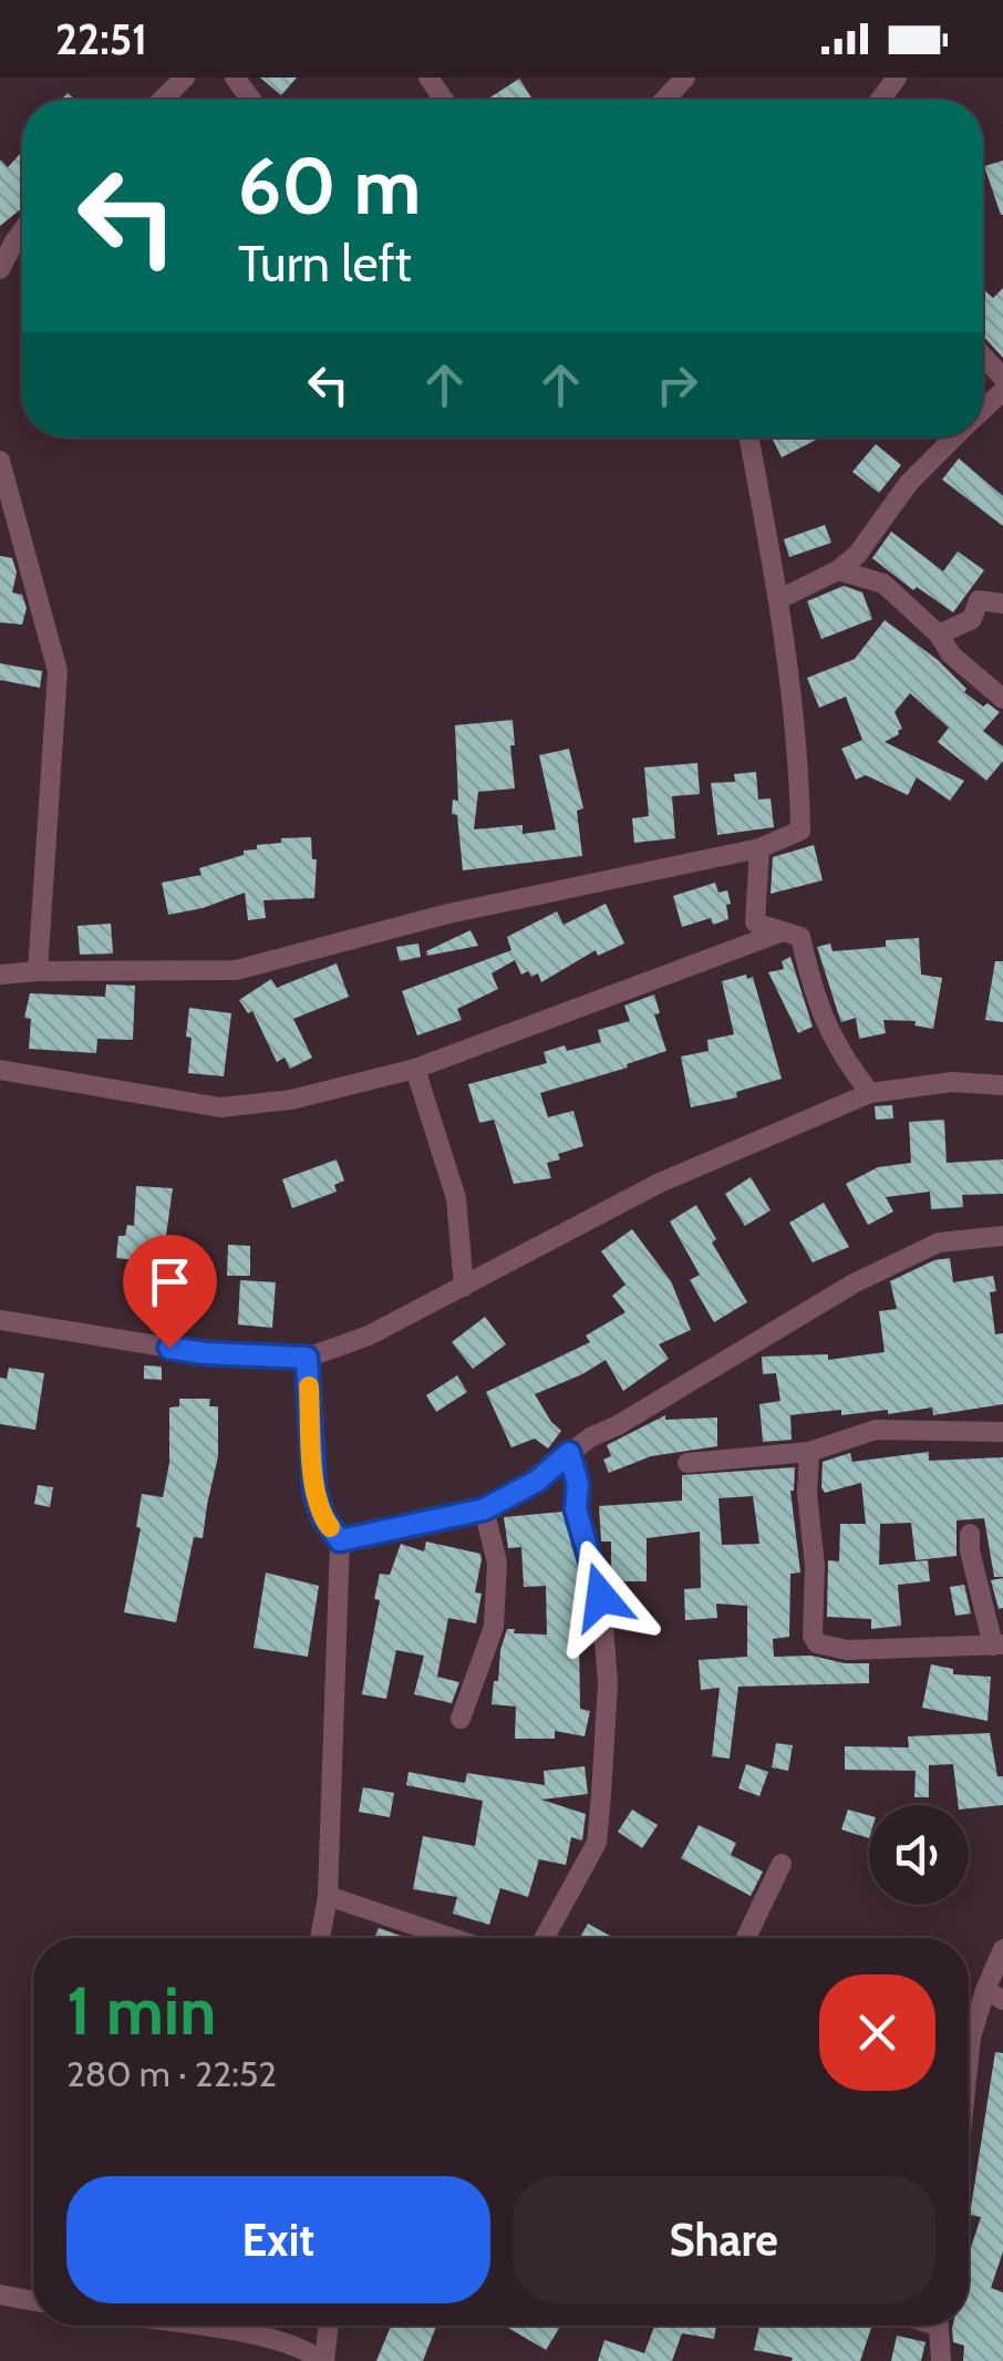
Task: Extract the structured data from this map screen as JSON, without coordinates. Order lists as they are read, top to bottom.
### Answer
{
  "page": {
    "status": "22:51",
    "turn": ["60 m", "Turn left"],
    "heading": ["1 min", "280 m · 22:52"],
    "buttons": ["Exit", "Share"]
  }
}
